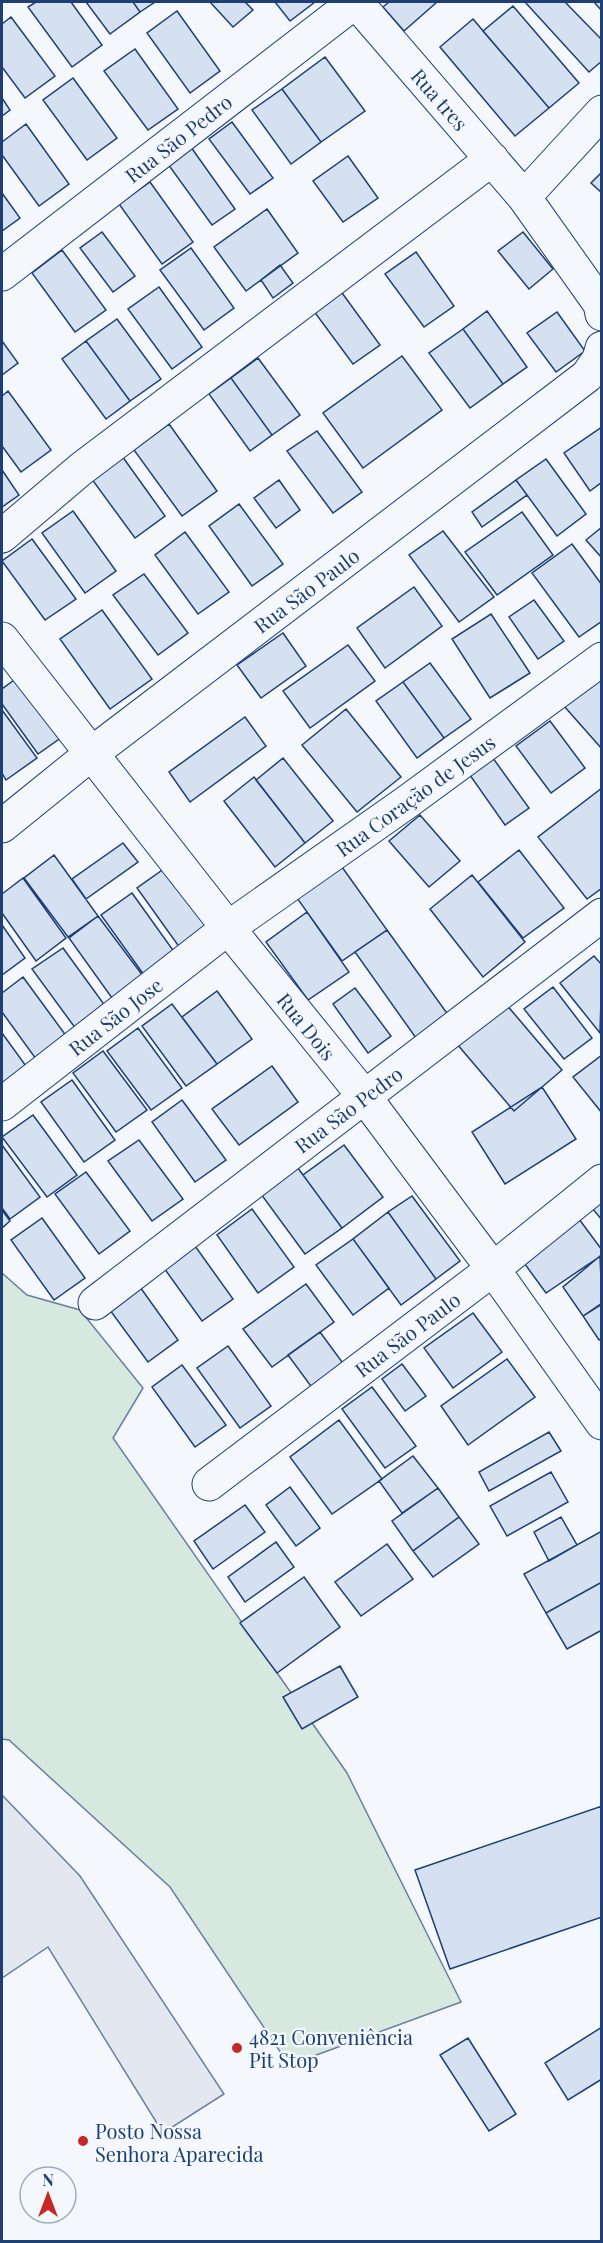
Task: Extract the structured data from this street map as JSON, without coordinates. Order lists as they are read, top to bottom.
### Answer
{
  "streets": {
    "street": [
      "Rua tres",
      "Rua São Pedro",
      "Rua São Paulo",
      "Rua Coração de Jesus",
      "Rua São Jose",
      "Rua Dois"
    ]
  },
  "crossings": [
    ["Rua tres", "Rua São Pedro"],
    ["Rua São Pedro", "Rua Dois"],
    ["Rua São Paulo", "Rua Dois"],
    ["Rua Coração de Jesus", "Rua São Jose"],
    ["Rua Coração de Jesus", "Rua Dois"],
    ["Rua São Jose", "Rua Dois"]
  ],
  "places": ["4821 Conveniência Pit Stop", "Posto Nossa Senhora Aparecida"],
  "north": "top"
}
